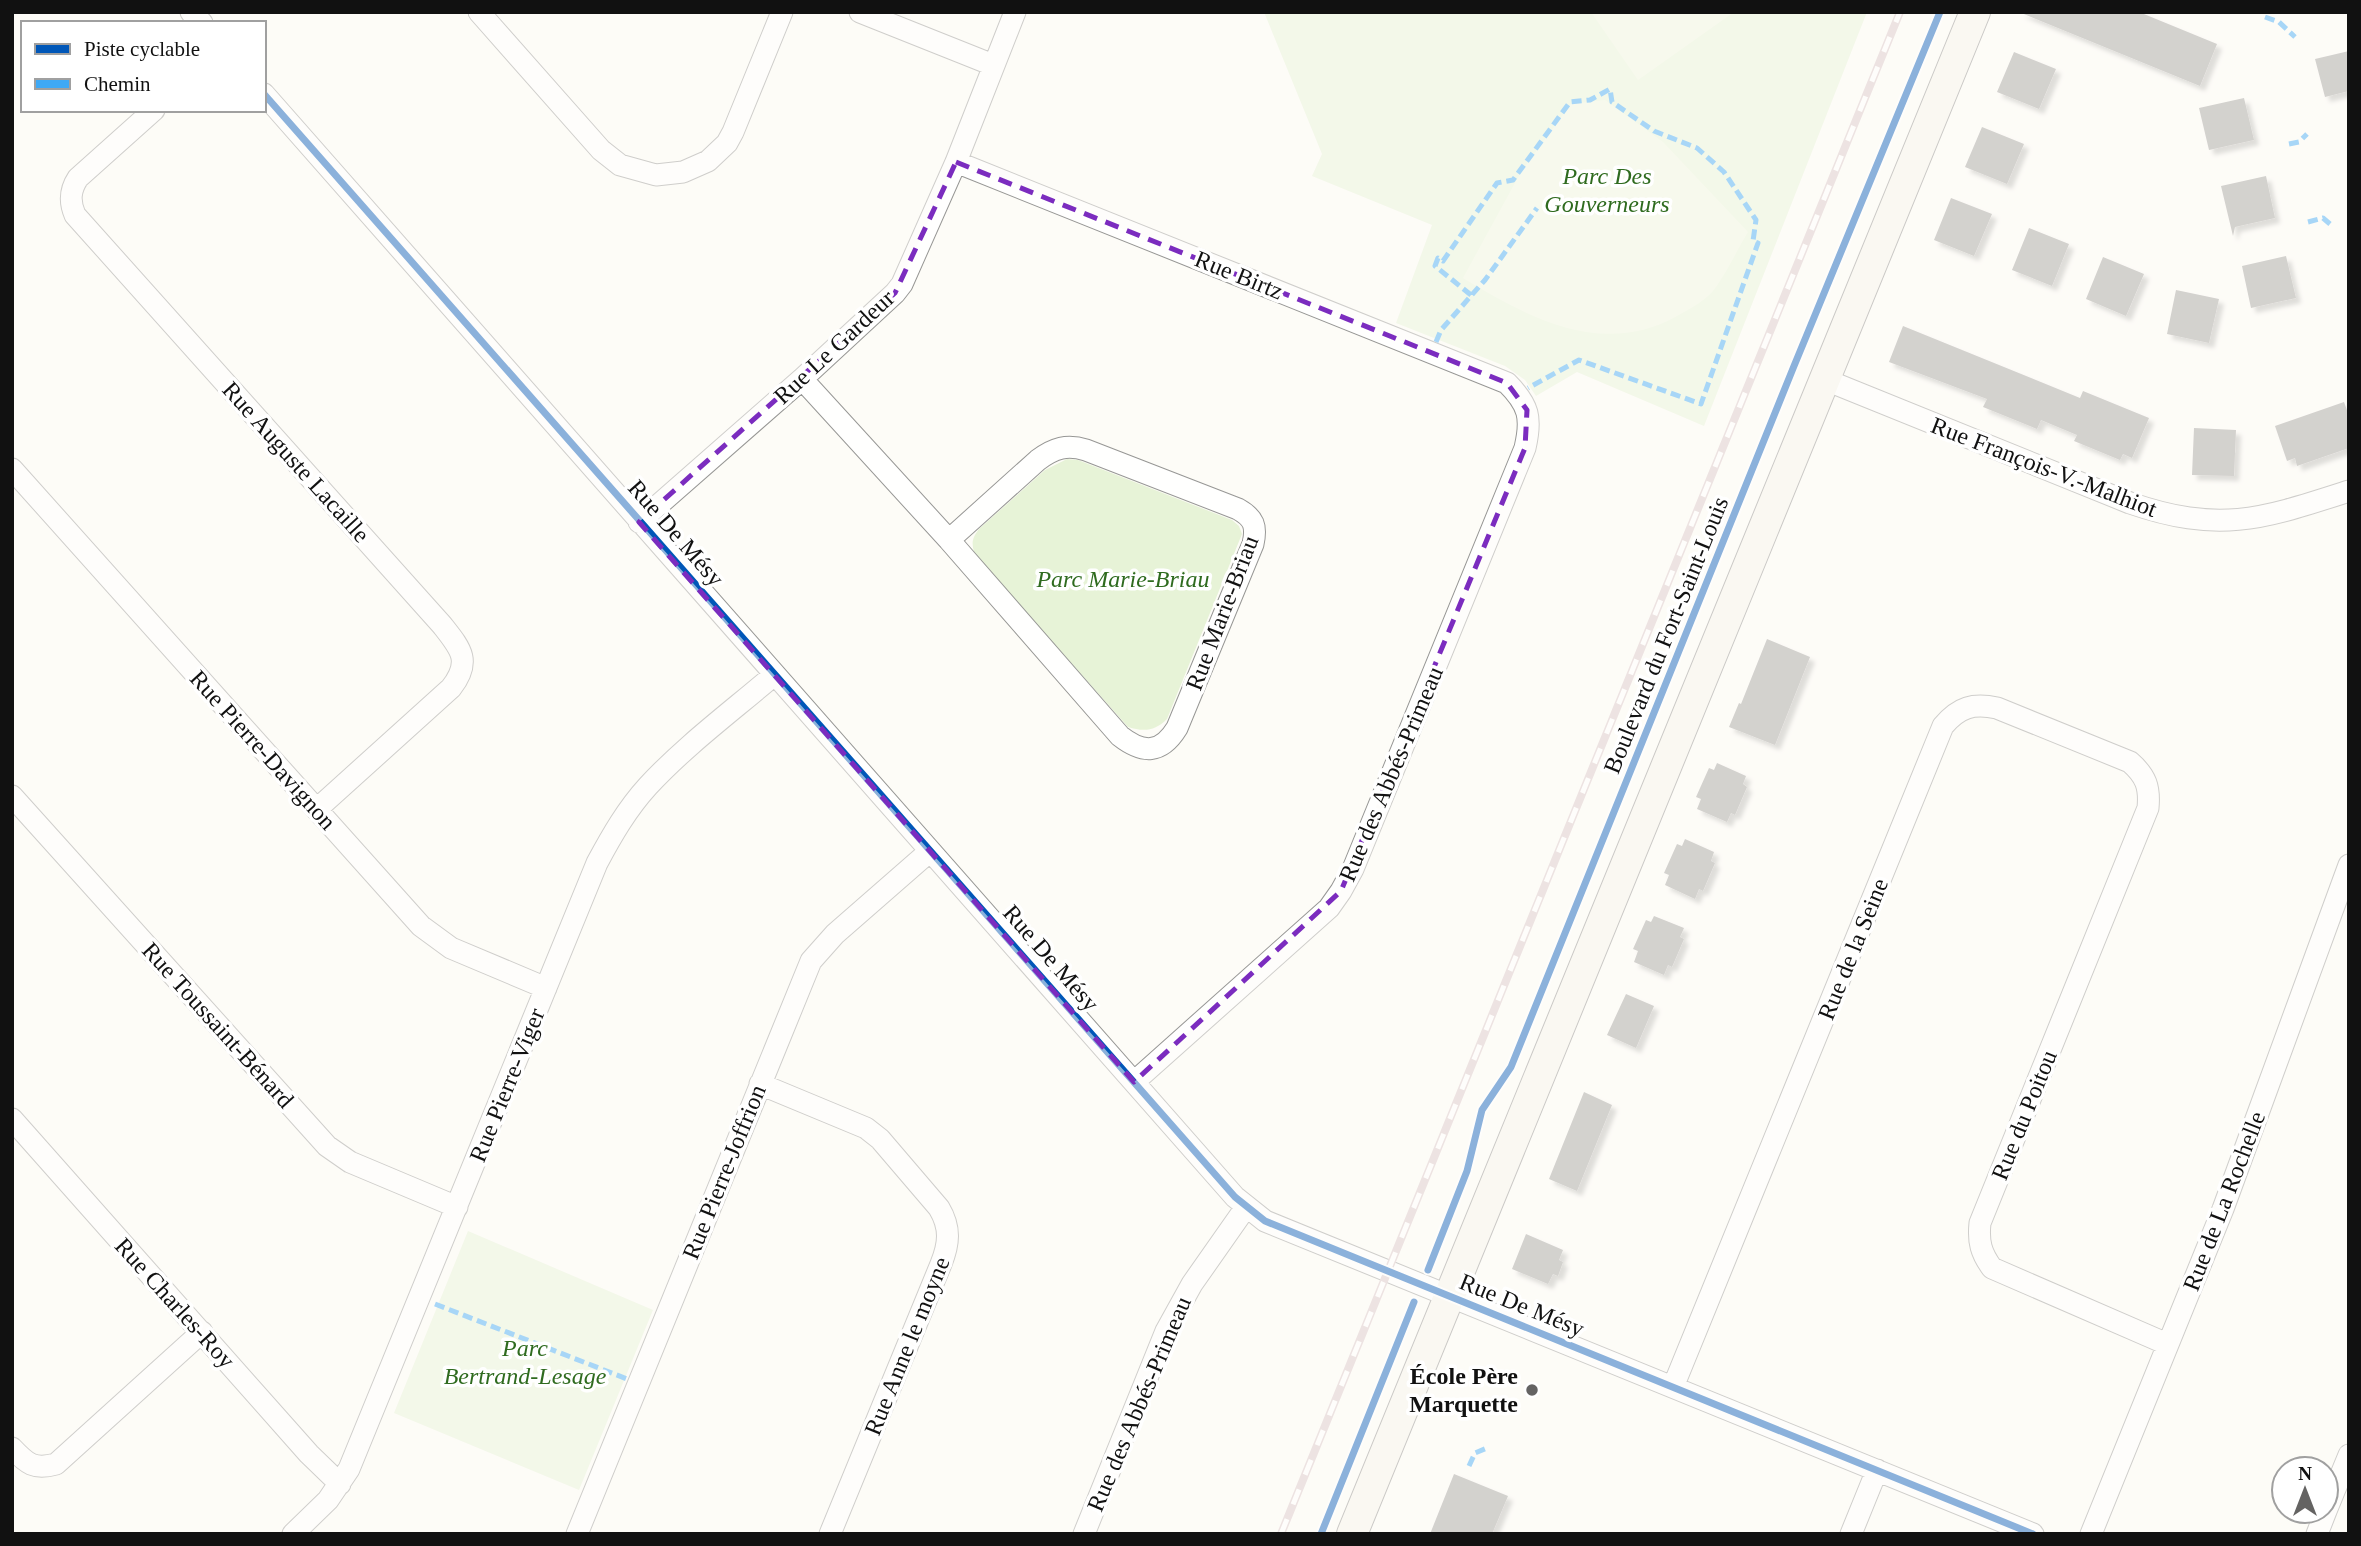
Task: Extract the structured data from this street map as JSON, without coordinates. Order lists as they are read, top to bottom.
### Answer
{
  "streets": {
    "street": [
      "Rue Birtz",
      "Rue Le Gardeur",
      "Rue Auguste Lacaille",
      "Rue François-V.-Malhiot",
      "Rue De Mésy",
      "Rue Marie-Briau",
      "Boulevard du Fort-Saint-Louis",
      "Rue Pierre-Davignon",
      "Rue des Abbés-Primeau",
      "Rue de la Seine",
      "Rue Toussaint-Bénard",
      "Rue Pierre-Viger",
      "Rue du Poitou",
      "Rue Pierre-Joffrion",
      "Rue de La Rochelle",
      "Rue Charles-Roy",
      "Rue Anne le moyne"
    ]
  },
  "crossings": [
    ["Rue Birtz", "Rue Le Gardeur"],
    ["Rue Birtz", "Rue des Abbés-Primeau"],
    ["Rue Le Gardeur", "Rue De Mésy"],
    ["Rue Le Gardeur", "Rue Marie-Briau"],
    ["Rue Auguste Lacaille", "Rue Pierre-Davignon"],
    ["Rue François-V.-Malhiot", "Boulevard du Fort-Saint-Louis"],
    ["Rue De Mésy", "Boulevard du Fort-Saint-Louis"],
    ["Rue De Mésy", "Rue des Abbés-Primeau"],
    ["Rue De Mésy", "Rue de la Seine"],
    ["Rue De Mésy", "Rue Pierre-Viger"],
    ["Rue De Mésy", "Rue Pierre-Joffrion"],
    ["Rue Pierre-Davignon", "Rue Pierre-Viger"],
    ["Rue de la Seine", "Rue du Poitou"],
    ["Rue Toussaint-Bénard", "Rue Pierre-Viger"],
    ["Rue Pierre-Viger", "Rue Charles-Roy"],
    ["Rue du Poitou", "Rue de La Rochelle"],
    ["Rue Pierre-Joffrion", "Rue Anne le moyne"]
  ],
  "parks": ["Parc Des Gouverneurs", "Parc Marie-Briau", "Parc Bertrand-Lesage"],
  "places": ["École Père Marquette"],
  "legend": ["Piste cyclable", "Chemin"],
  "north": "top"
}
